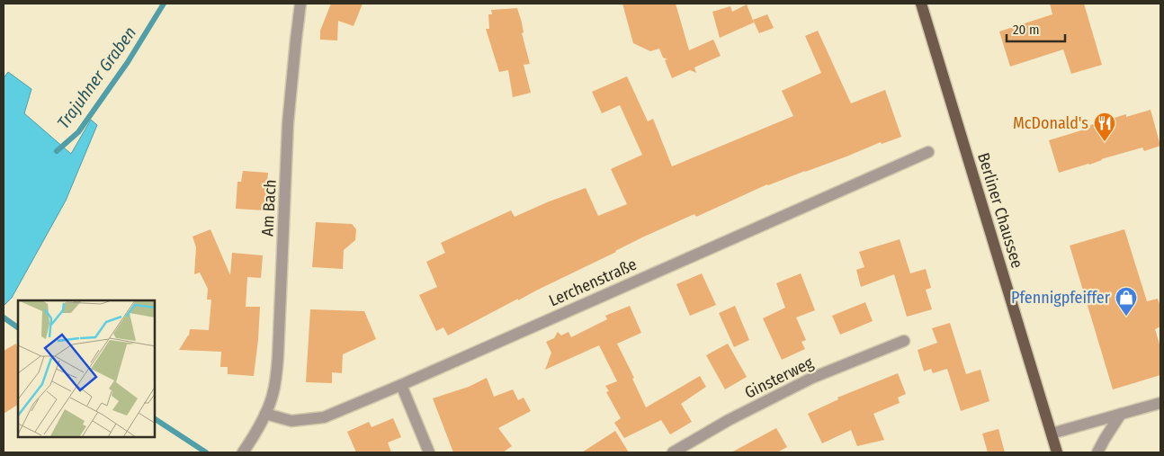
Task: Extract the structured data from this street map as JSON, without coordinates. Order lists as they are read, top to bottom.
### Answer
{
  "streets": {
    "main road": ["Berliner Chaussee"],
    "street": ["Am Bach", "Lerchenstraße", "Ginsterweg"]
  },
  "crossings": [
    ["Am Bach", "Lerchenstraße"]
  ],
  "water": ["Trajuhner Graben"],
  "places": {
    "restaurant": ["McDonald's"],
    "shop": ["Pfennigpfeiffer"]
  },
  "scale_bar": "20 m"
}
